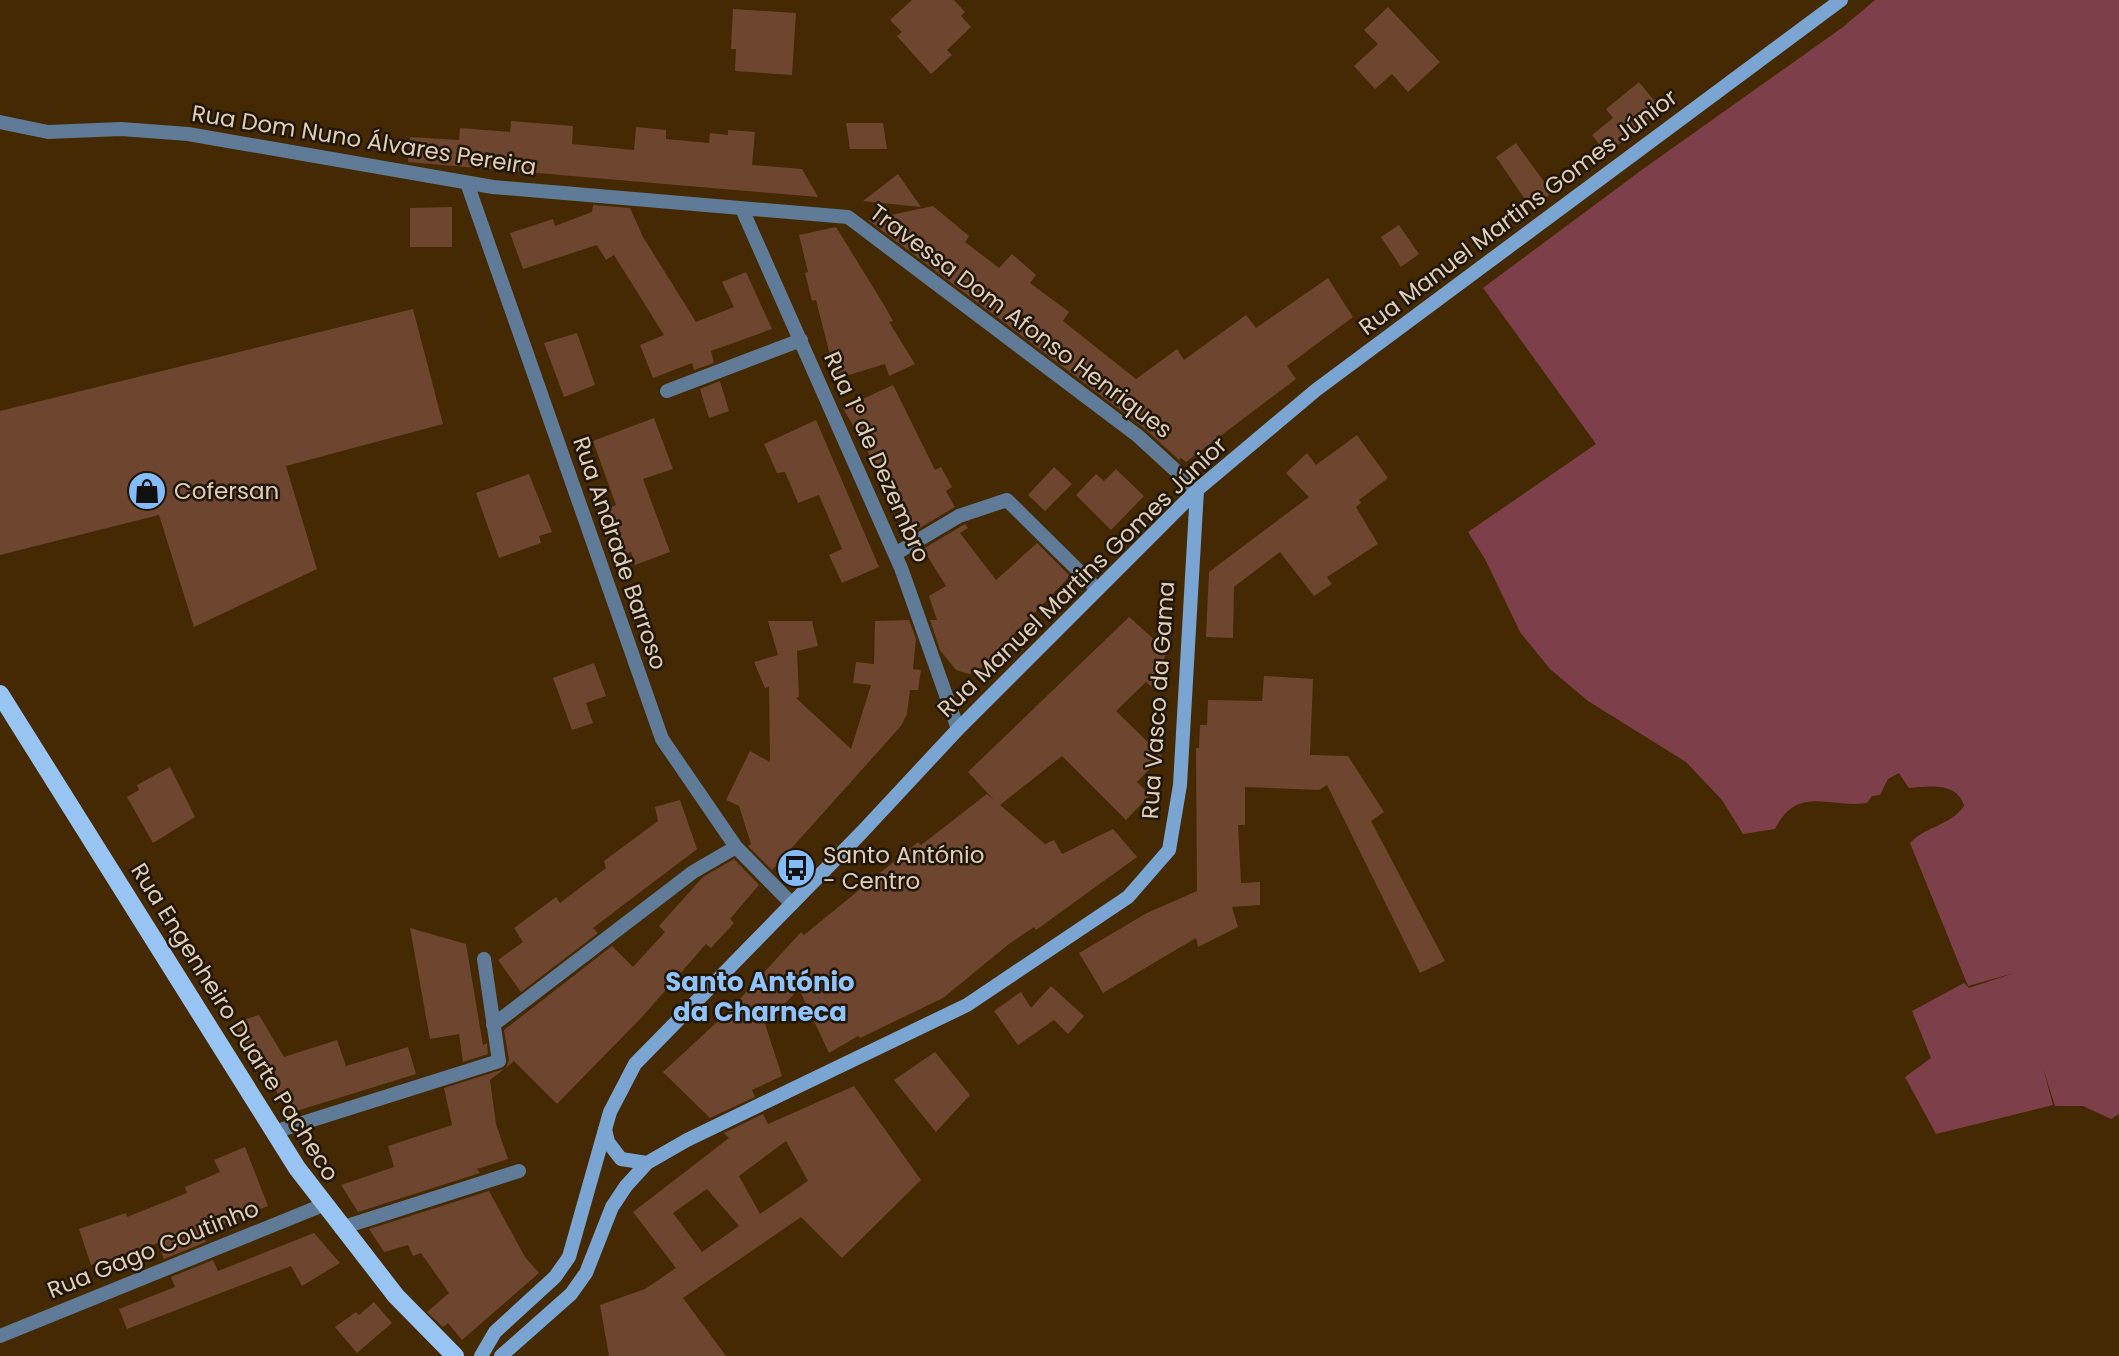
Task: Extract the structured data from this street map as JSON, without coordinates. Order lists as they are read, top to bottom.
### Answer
{
  "streets": {
    "main road": ["Rua Engenheiro Duarte Pacheco"],
    "street": [
      "Rua Dom Nuno Álvares Pereira",
      "Rua Manuel Martins Gomes Júnior",
      "Travessa Dom Afonso Henriques",
      "Rua 1º de Dezembro",
      "Rua Andrade Barroso",
      "Rua Vasco da Gama",
      "Rua Gago Coutinho"
    ]
  },
  "crossings": [
    ["Rua Dom Nuno Álvares Pereira", "Travessa Dom Afonso Henriques"],
    ["Rua Dom Nuno Álvares Pereira", "Rua 1º de Dezembro"],
    ["Rua Dom Nuno Álvares Pereira", "Rua Andrade Barroso"],
    ["Rua Manuel Martins Gomes Júnior", "Travessa Dom Afonso Henriques"],
    ["Rua Manuel Martins Gomes Júnior", "Rua 1º de Dezembro"],
    ["Rua Manuel Martins Gomes Júnior", "Rua Andrade Barroso"],
    ["Rua Manuel Martins Gomes Júnior", "Rua Vasco da Gama"],
    ["Travessa Dom Afonso Henriques", "Rua Vasco da Gama"],
    ["Rua Engenheiro Duarte Pacheco", "Rua Gago Coutinho"]
  ],
  "districts": ["Santo António da Charneca"],
  "places": {
    "shop": ["Cofersan"],
    "bus stop": ["Santo António - Centro"]
  }
}
